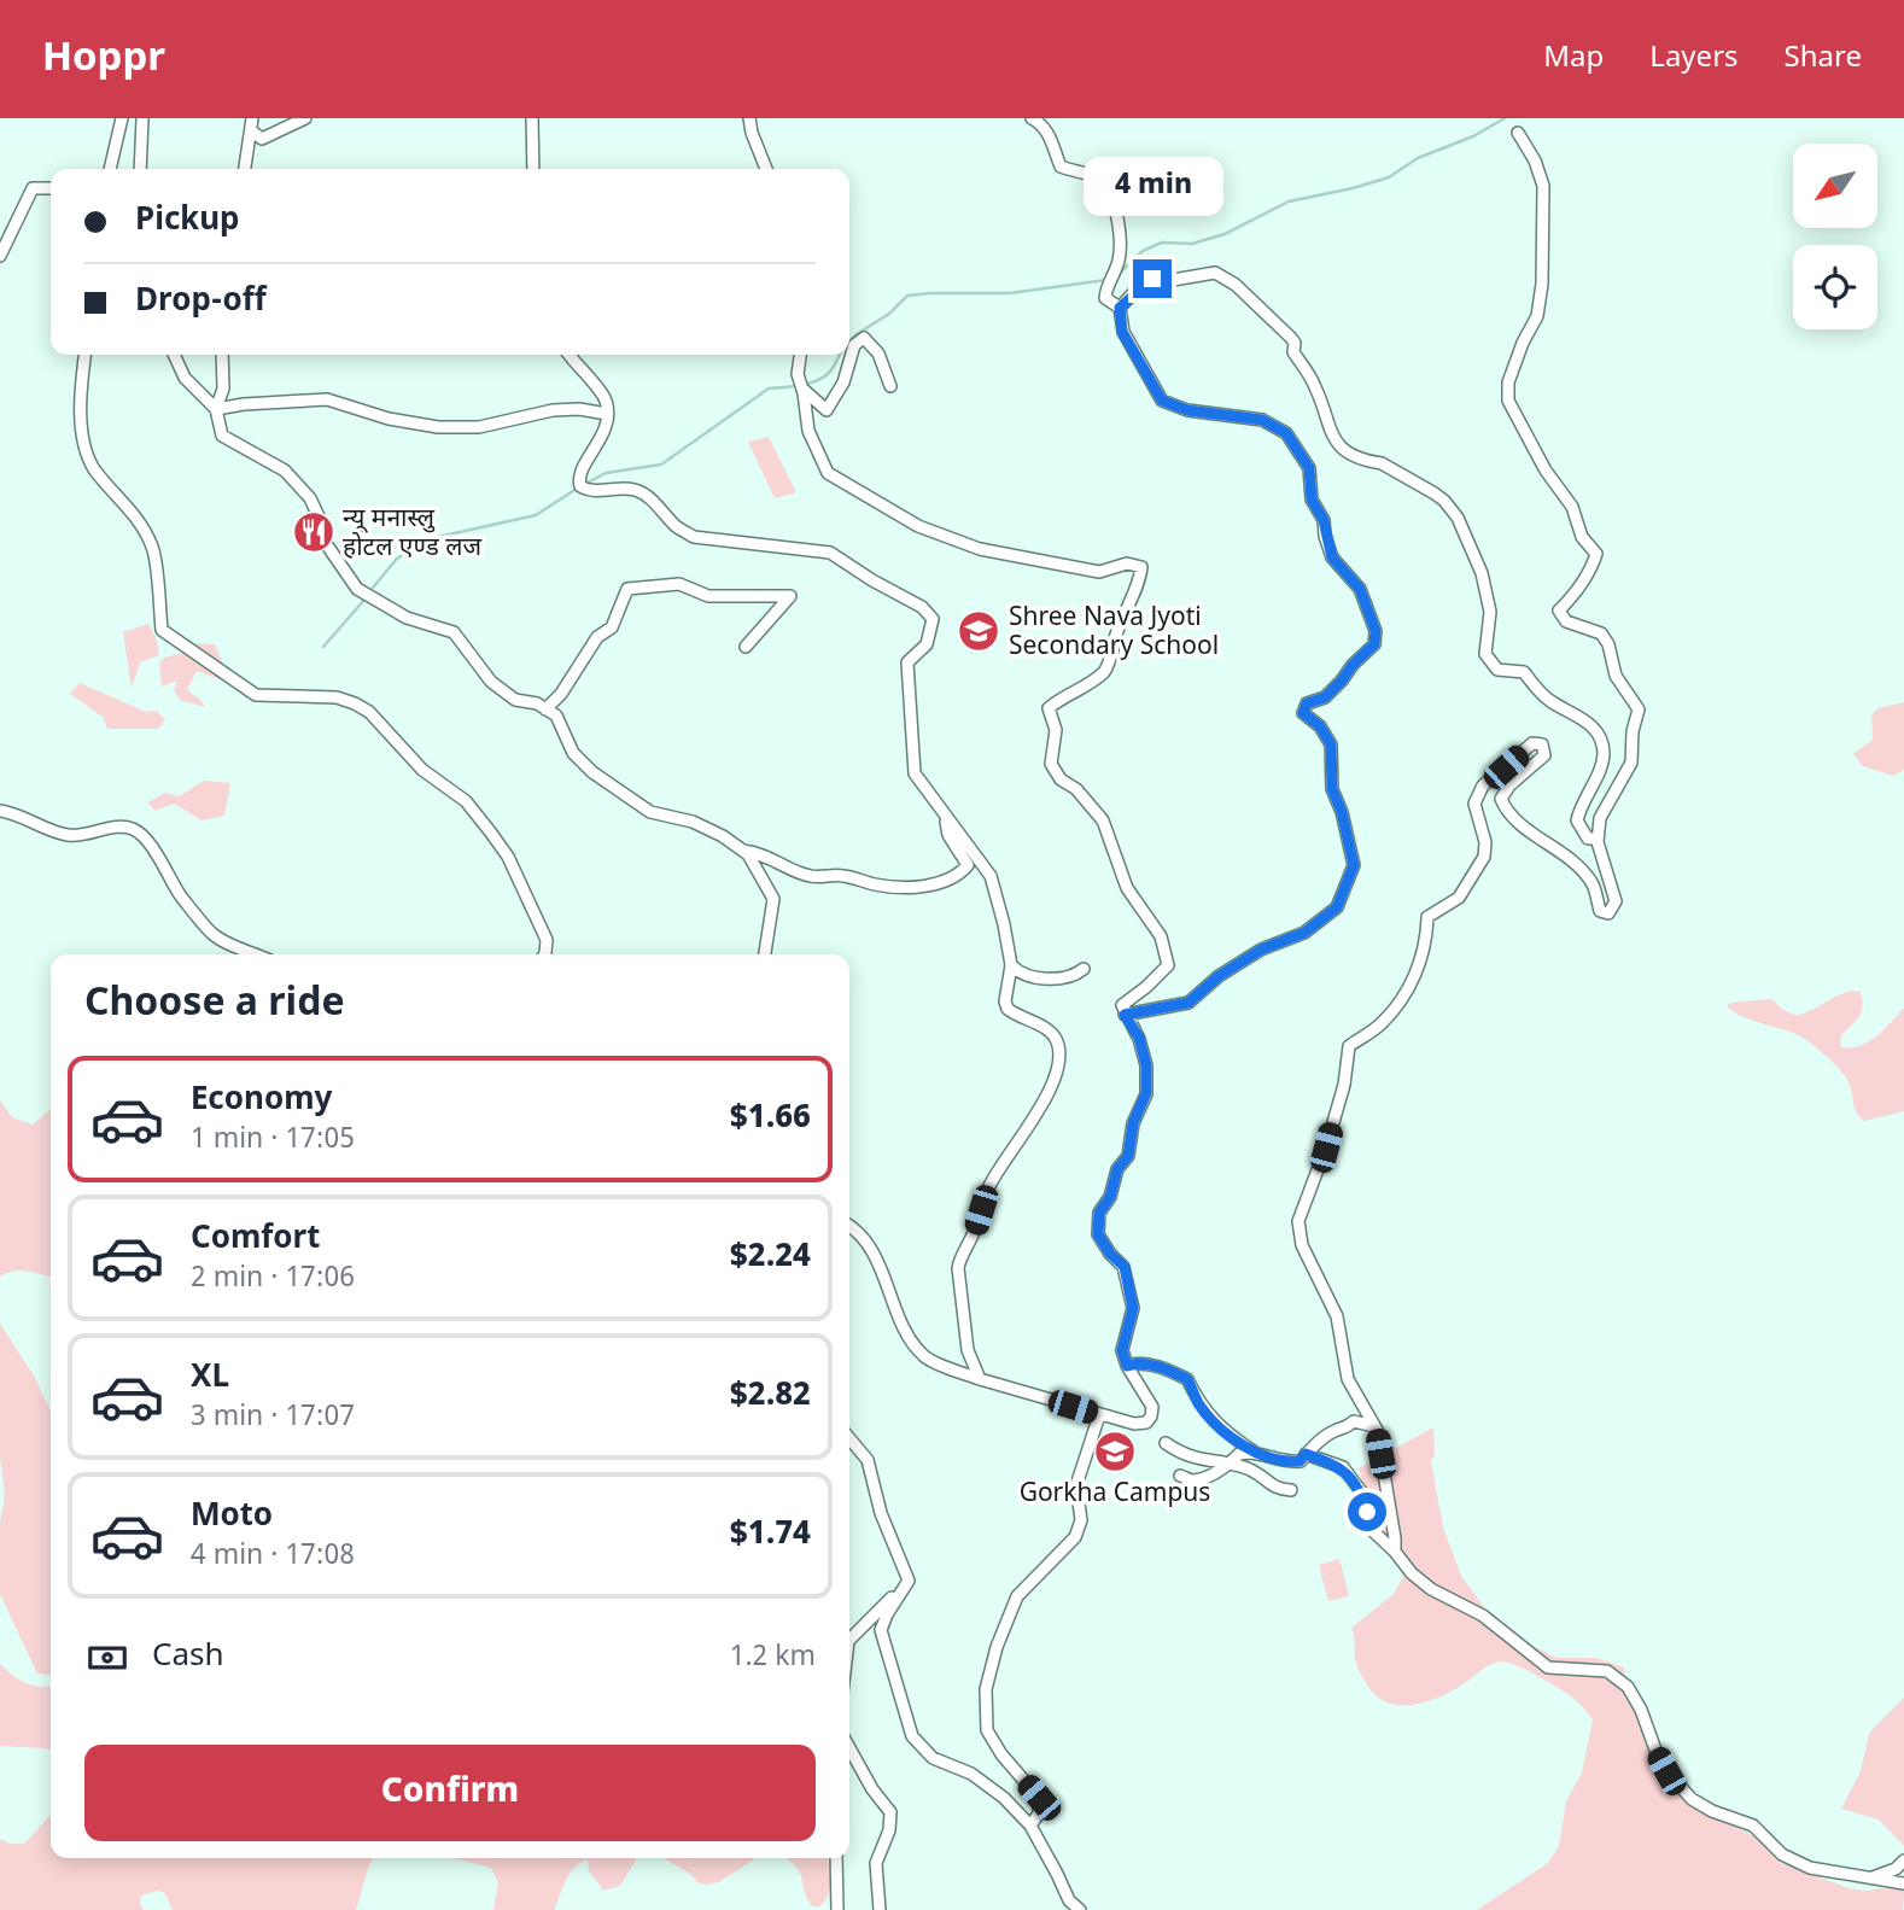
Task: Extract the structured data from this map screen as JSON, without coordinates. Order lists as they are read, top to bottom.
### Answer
{
  "places": {
    "restaurant": ["न्यू मनास्लु होटल एण्ड लज"],
    "school or university": ["Shree Nava Jyoti Secondary School", "Gorkha Campus"]
  },
  "north": "bottom left",
  "page": {
    "header": "Hoppr",
    "nav": ["Map", "Layers", "Share"],
    "bubble": "4 min",
    "banner": ["Pickup", "Drop-off"],
    "heading": "Choose a ride",
    "list": [
      {
        "name": "Economy",
        "note": "1 min · 17:05",
        "value": "$1.66"
      },
      {
        "name": "Comfort",
        "note": "2 min · 17:06",
        "value": "$2.24"
      },
      {
        "name": "XL",
        "note": "3 min · 17:07",
        "value": "$2.82"
      },
      {
        "name": "Moto",
        "note": "4 min · 17:08",
        "value": "$1.74"
      }
    ],
    "pay": ["Cash", "1.2 km"],
    "buttons": "Confirm"
  }
}
